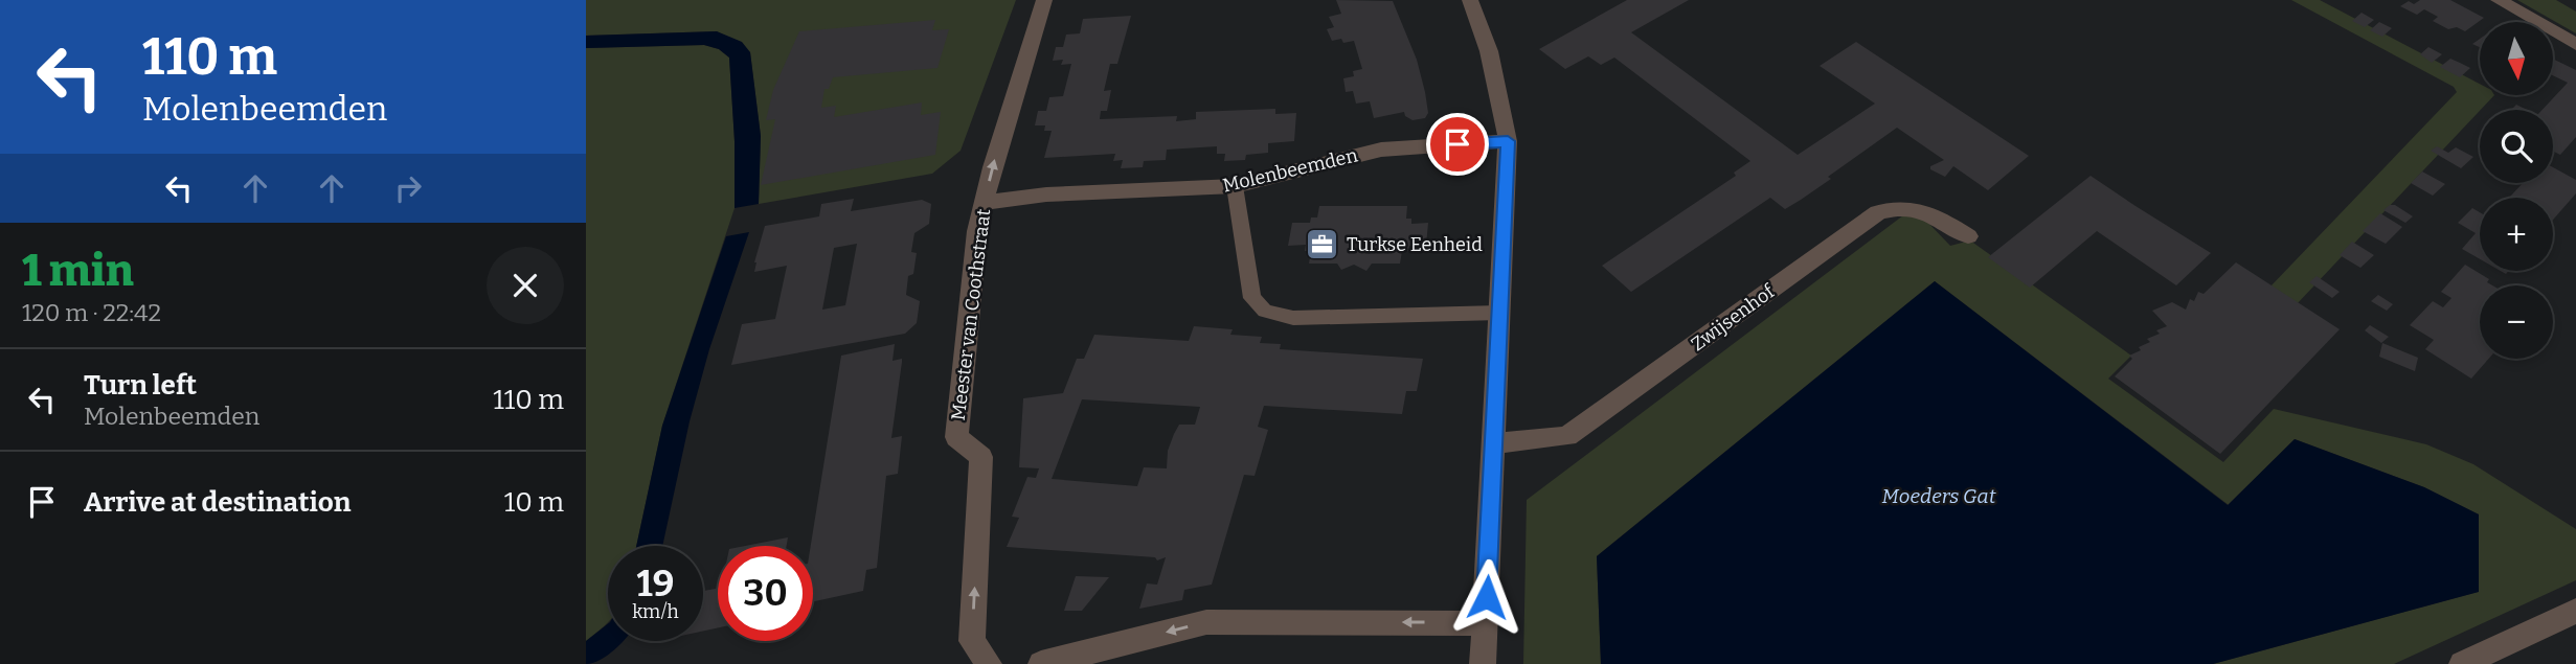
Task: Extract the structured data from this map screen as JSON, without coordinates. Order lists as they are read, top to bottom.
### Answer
{
  "streets": {
    "street": ["Molenbeemden", "Meester van Coothstraat", "Zwijsenhof"]
  },
  "crossings": [
    ["Molenbeemden", "Meester van Coothstraat"]
  ],
  "one_way": ["Meester van Coothstraat"],
  "water": ["Moeders Gat"],
  "places": {
    "office": ["Turkse Eenheid"]
  },
  "north": "bottom",
  "page": {
    "turn": ["110 m", "Molenbeemden"],
    "map_buttons": ["+", "−"],
    "heading": ["1 min", "120 m · 22:42"],
    "list": [
      {
        "name": "Turn left",
        "note": "Molenbeemden",
        "value": "110 m"
      },
      {
        "name": "Arrive at destination",
        "value": "10 m"
      }
    ],
    "speed": "19 km/h",
    "limit": "30"
  }
}
